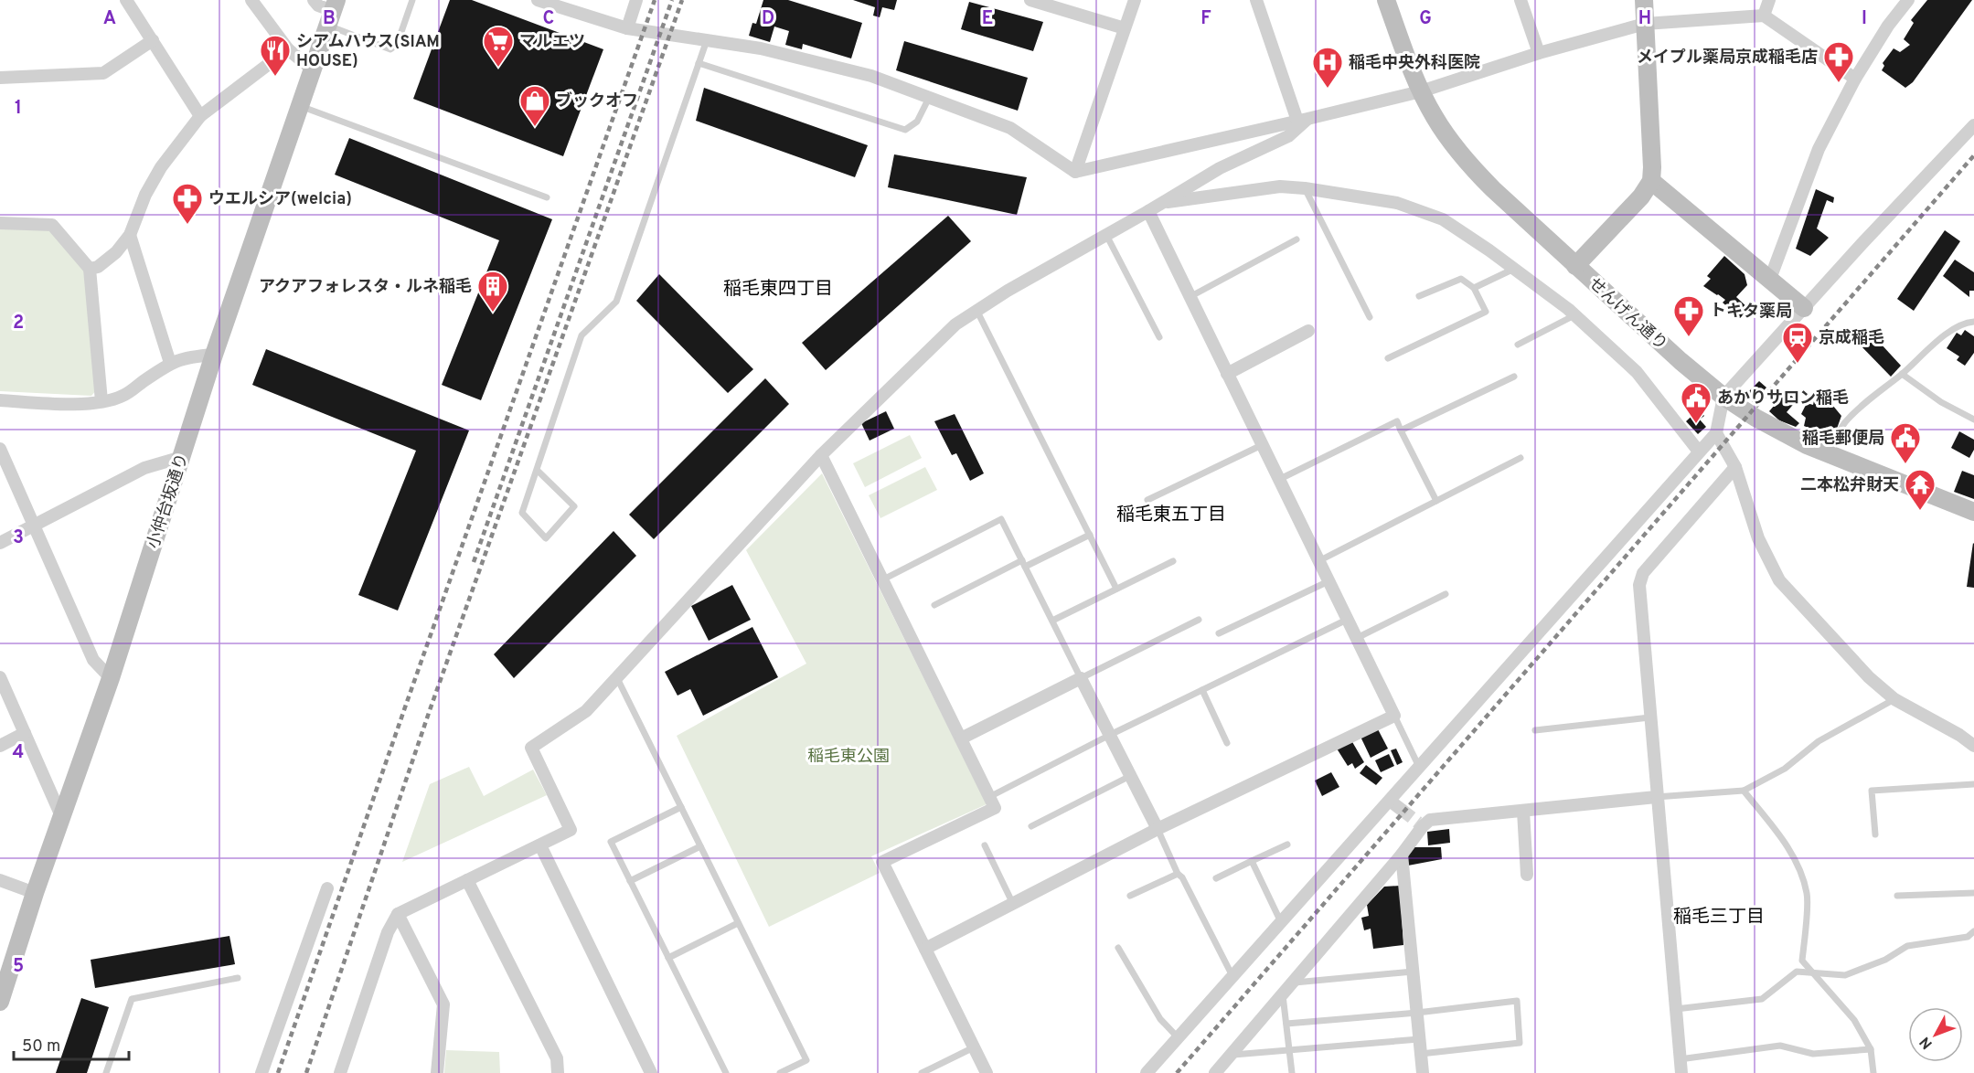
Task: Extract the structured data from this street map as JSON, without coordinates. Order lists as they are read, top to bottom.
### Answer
{
  "streets": {
    "street": ["せんげん通り", "小仲台坂通り"]
  },
  "districts": ["稲毛東四丁目", "稲毛東五丁目", "稲毛三丁目"],
  "parks": ["稲毛東公園"],
  "places": {
    "supermarket": ["マルエツ"],
    "restaurant": ["シアムハウス(SIAM HOUSE)"],
    "pharmacy": ["メイプル薬局京成稲毛店", "ウエルシア(welcia)", "トキタ薬局"],
    "hospital": ["稲毛中央外科医院"],
    "shop": ["ブックオフ"],
    "building": ["アクアフォレスタ・ルネ稲毛"],
    "station": ["京成稲毛"],
    "public building": ["あかりサロン稲毛", "稲毛郵便局"],
    "temple": ["二本松弁財天"]
  },
  "scale_bar": "50 m",
  "north": "bottom left",
  "grid": {
    "columns": [
      "A",
      "B",
      "C",
      "D",
      "E",
      "F",
      "G",
      "H",
      "I"
    ],
    "rows": [
      "1",
      "2",
      "3",
      "4",
      "5"
    ]
  }
}
